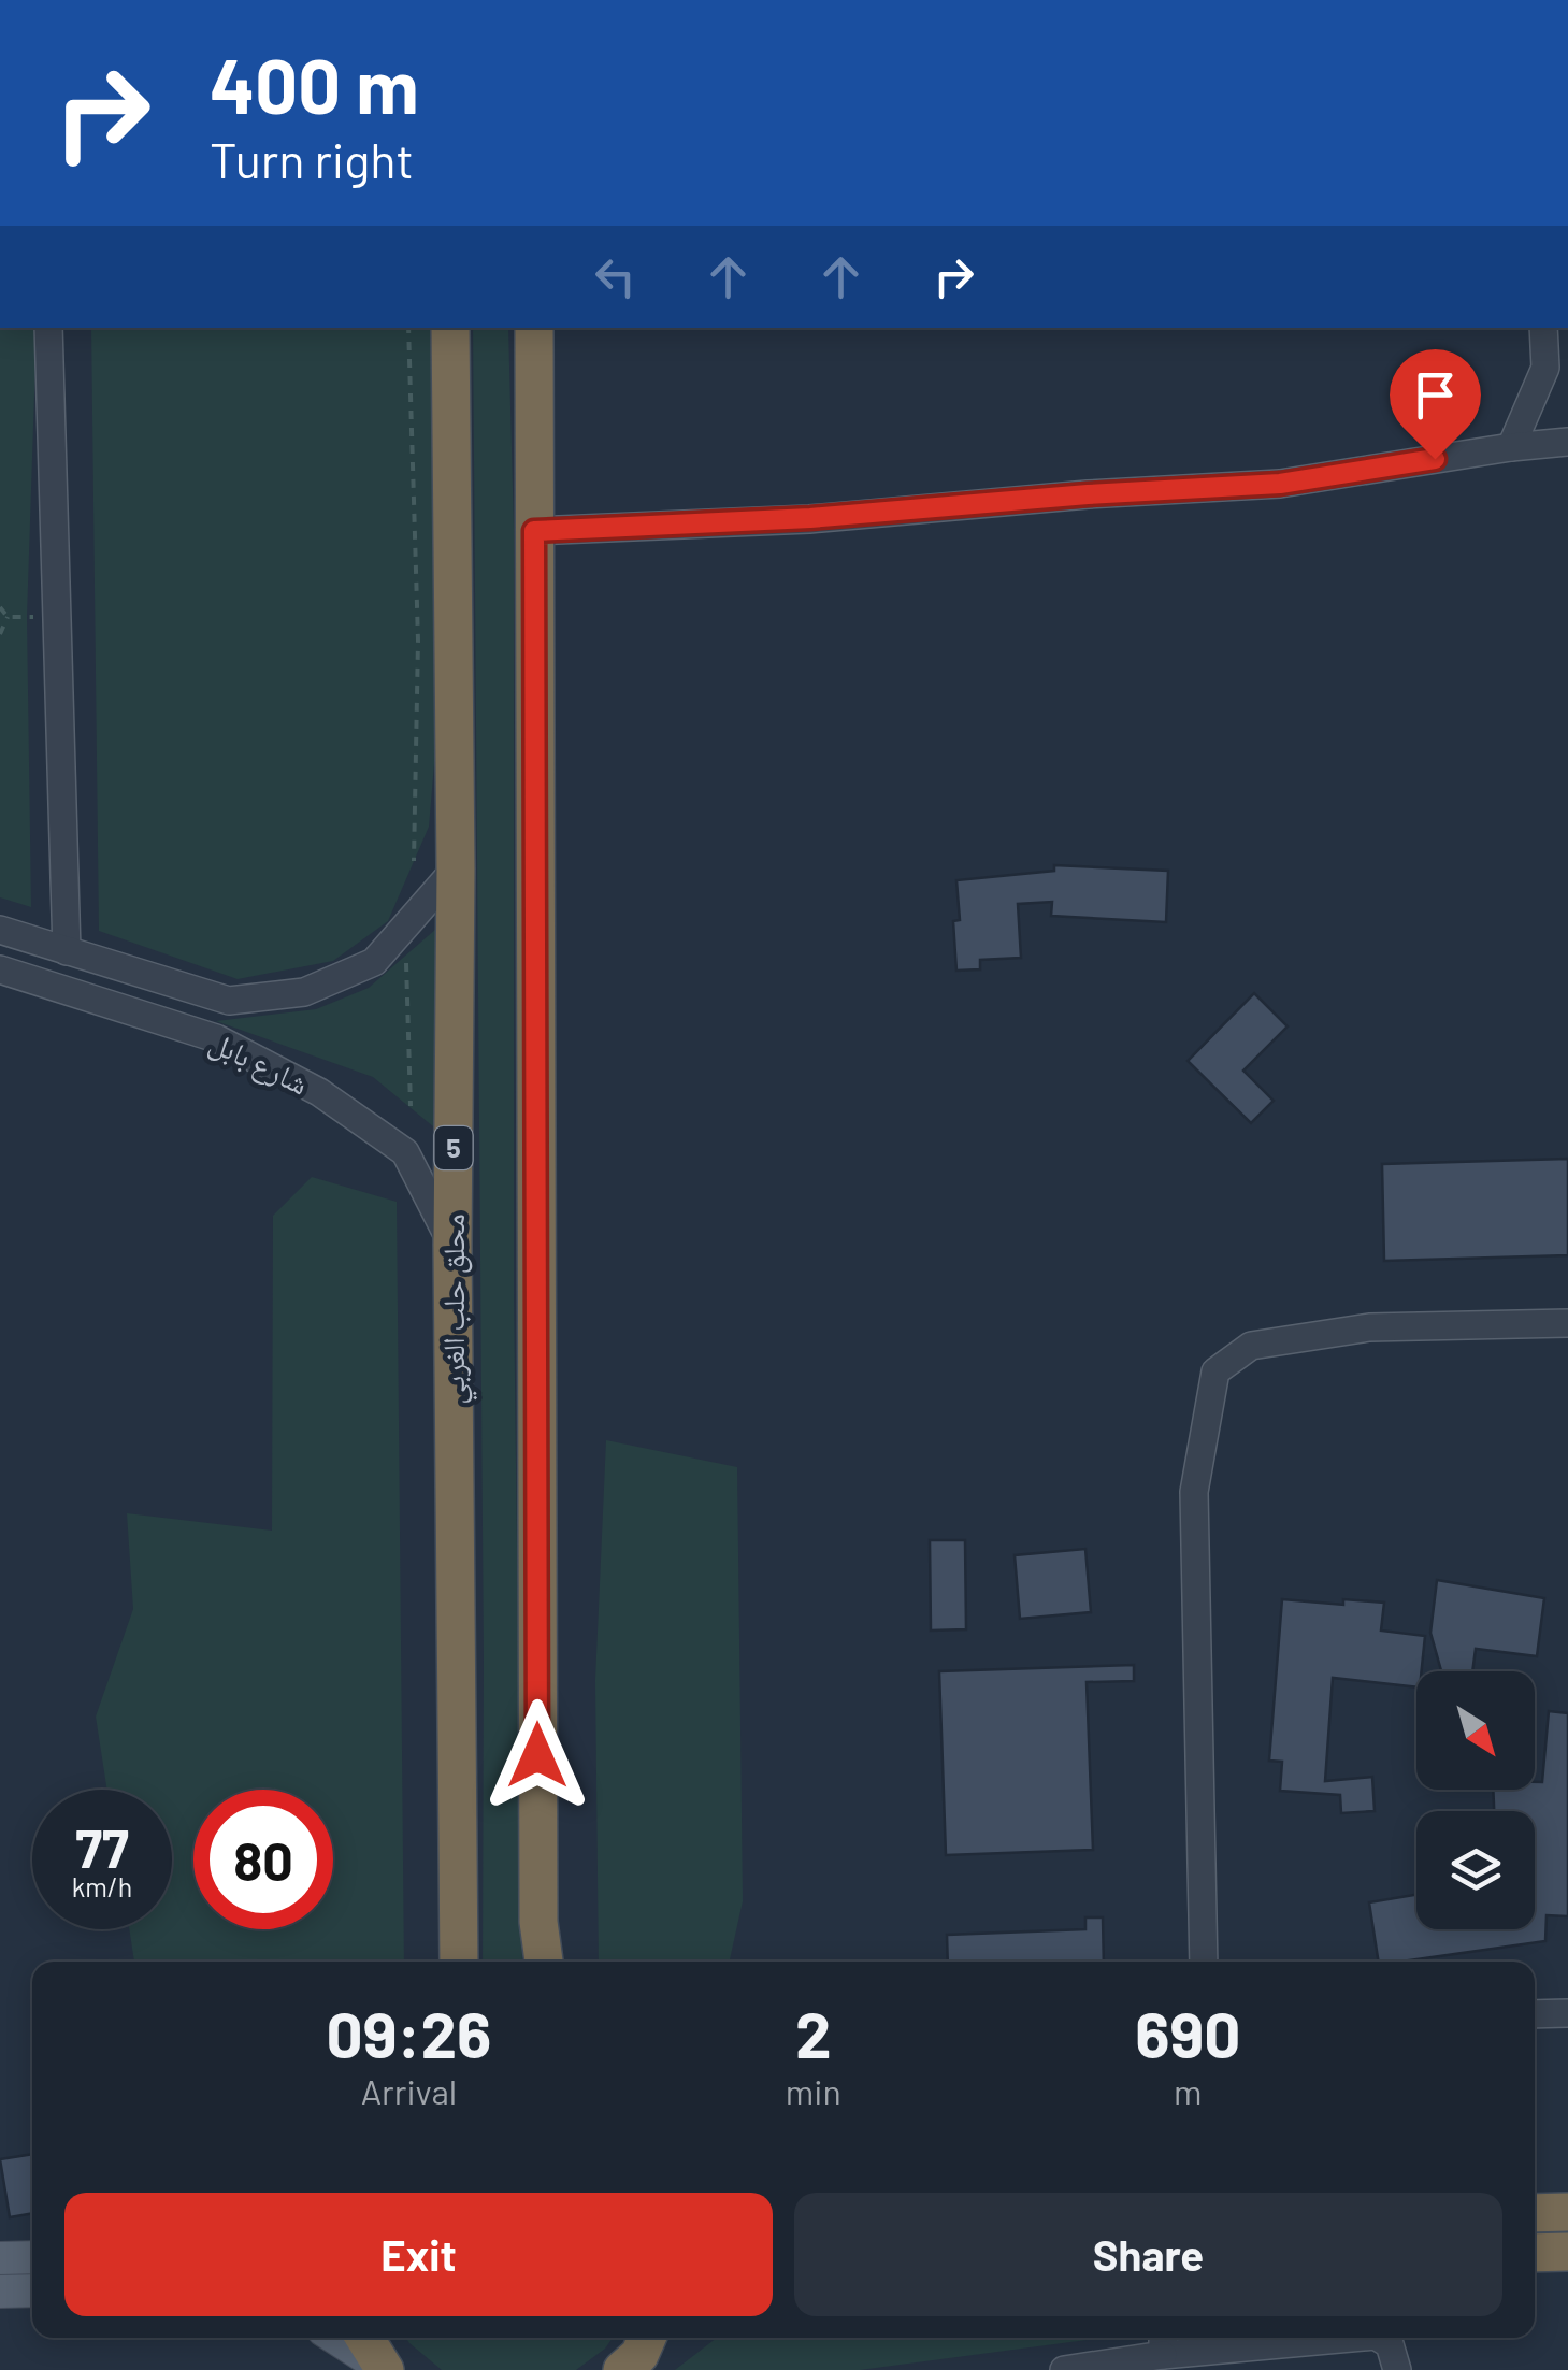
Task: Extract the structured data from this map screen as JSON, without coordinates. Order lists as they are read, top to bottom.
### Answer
{
  "streets": {
    "highway": ["5", "محلق حلب الغربي"],
    "street": ["شارع بابل"]
  },
  "crossings": [
    ["شارع بابل", "محلق حلب الغربي"]
  ],
  "north": "bottom right",
  "page": {
    "turn": ["400 m", "Turn right"],
    "speed": "77 km/h",
    "limit": "80",
    "eta": [
      "09:26",
      "Arrival",
      "2",
      "min",
      "690",
      "m"
    ],
    "buttons": ["Exit", "Share"]
  }
}
